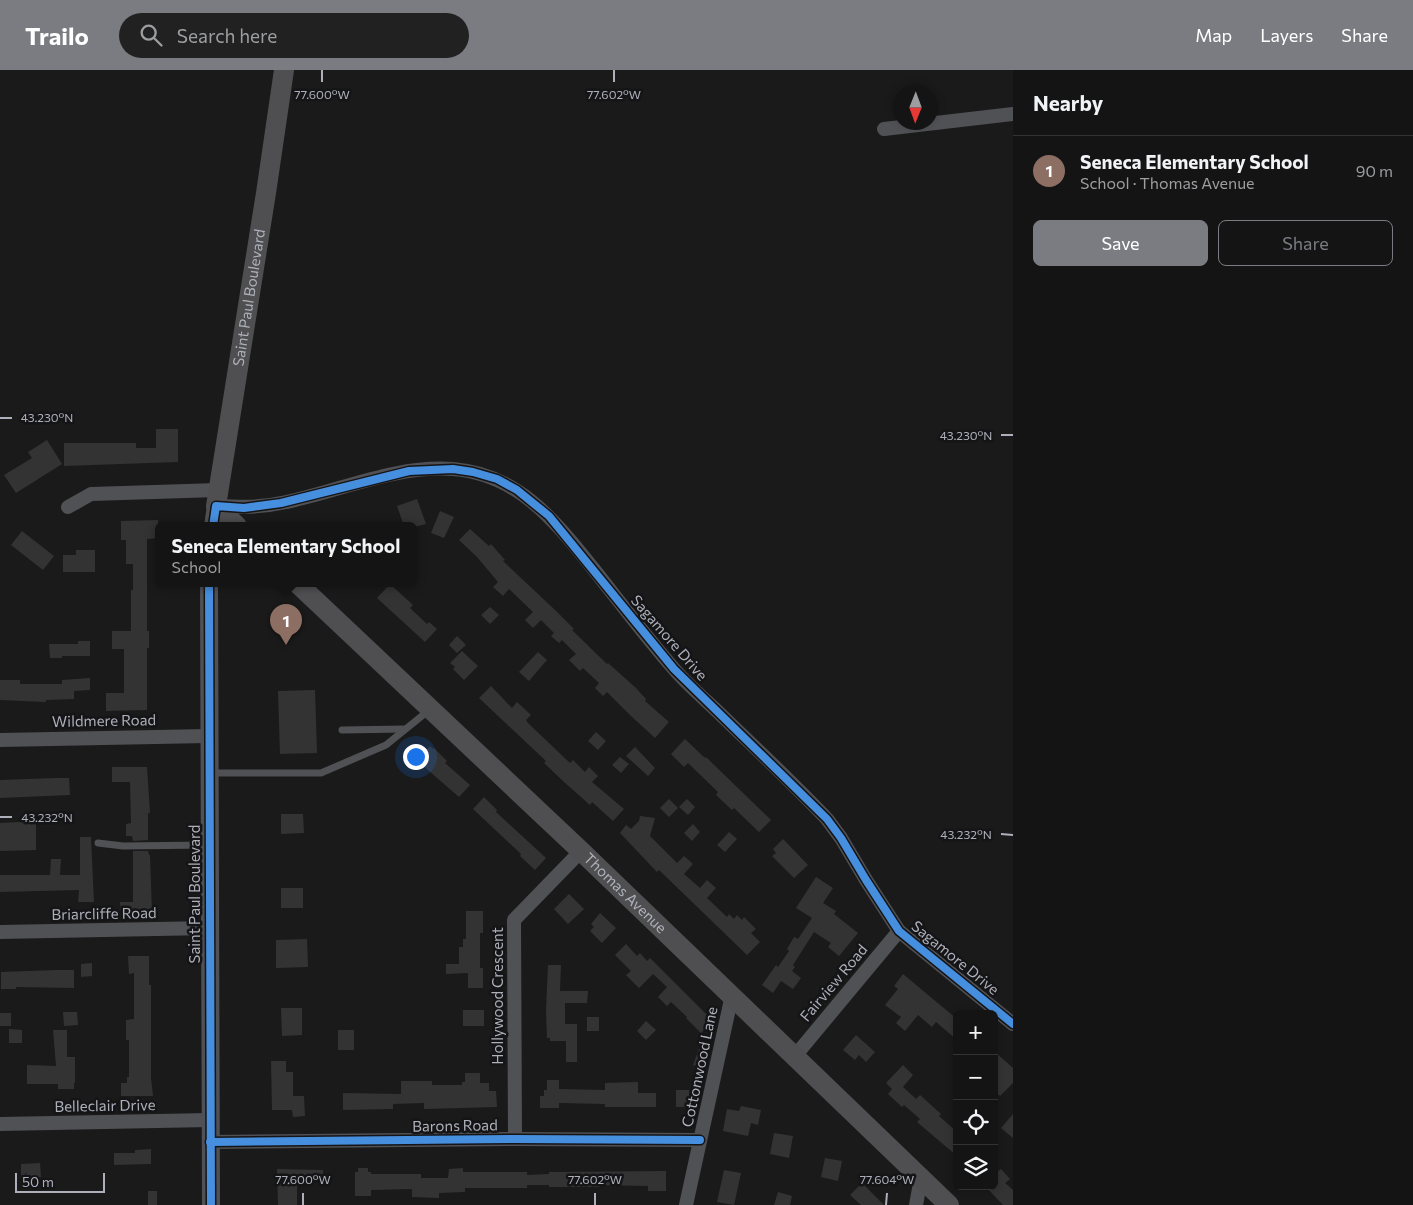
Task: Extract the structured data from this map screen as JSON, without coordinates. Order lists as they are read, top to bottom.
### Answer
{
  "streets": {
    "main road": ["Saint Paul Boulevard", "Thomas Avenue"],
    "street": [
      "Sagamore Drive",
      "Wildmere Road",
      "Briarcliffe Road",
      "Fairview Road",
      "Hollywood Crescent",
      "Cottonwood Lane",
      "Belleclair Drive",
      "Barons Road"
    ]
  },
  "crossings": [
    ["Saint Paul Boulevard", "Sagamore Drive"],
    ["Saint Paul Boulevard", "Wildmere Road"],
    ["Saint Paul Boulevard", "Briarcliffe Road"],
    ["Saint Paul Boulevard", "Belleclair Drive"],
    ["Saint Paul Boulevard", "Barons Road"],
    ["Sagamore Drive", "Fairview Road"],
    ["Thomas Avenue", "Fairview Road"],
    ["Thomas Avenue", "Hollywood Crescent"],
    ["Thomas Avenue", "Cottonwood Lane"],
    ["Hollywood Crescent", "Barons Road"],
    ["Cottonwood Lane", "Barons Road"]
  ],
  "scale_bar": "50 m",
  "north": "bottom",
  "page": {
    "header": "Trailo",
    "search": "Search here",
    "nav": ["Map", "Layers", "Share"],
    "heading": "Nearby",
    "list": [
      {
        "mark": "1",
        "name": "Seneca Elementary School",
        "note": "School · Thomas Avenue",
        "value": "90 m"
      }
    ],
    "buttons": ["Save", "Share"],
    "popup": ["Seneca Elementary School", "School"],
    "pins": "1",
    "map_buttons": ["+", "−"],
    "scale": "50 m"
  },
  "coordinates": [
    "77.600°W",
    "77.602°W",
    "43.230°N",
    "43.232°N",
    "77.604°W"
  ]
}
